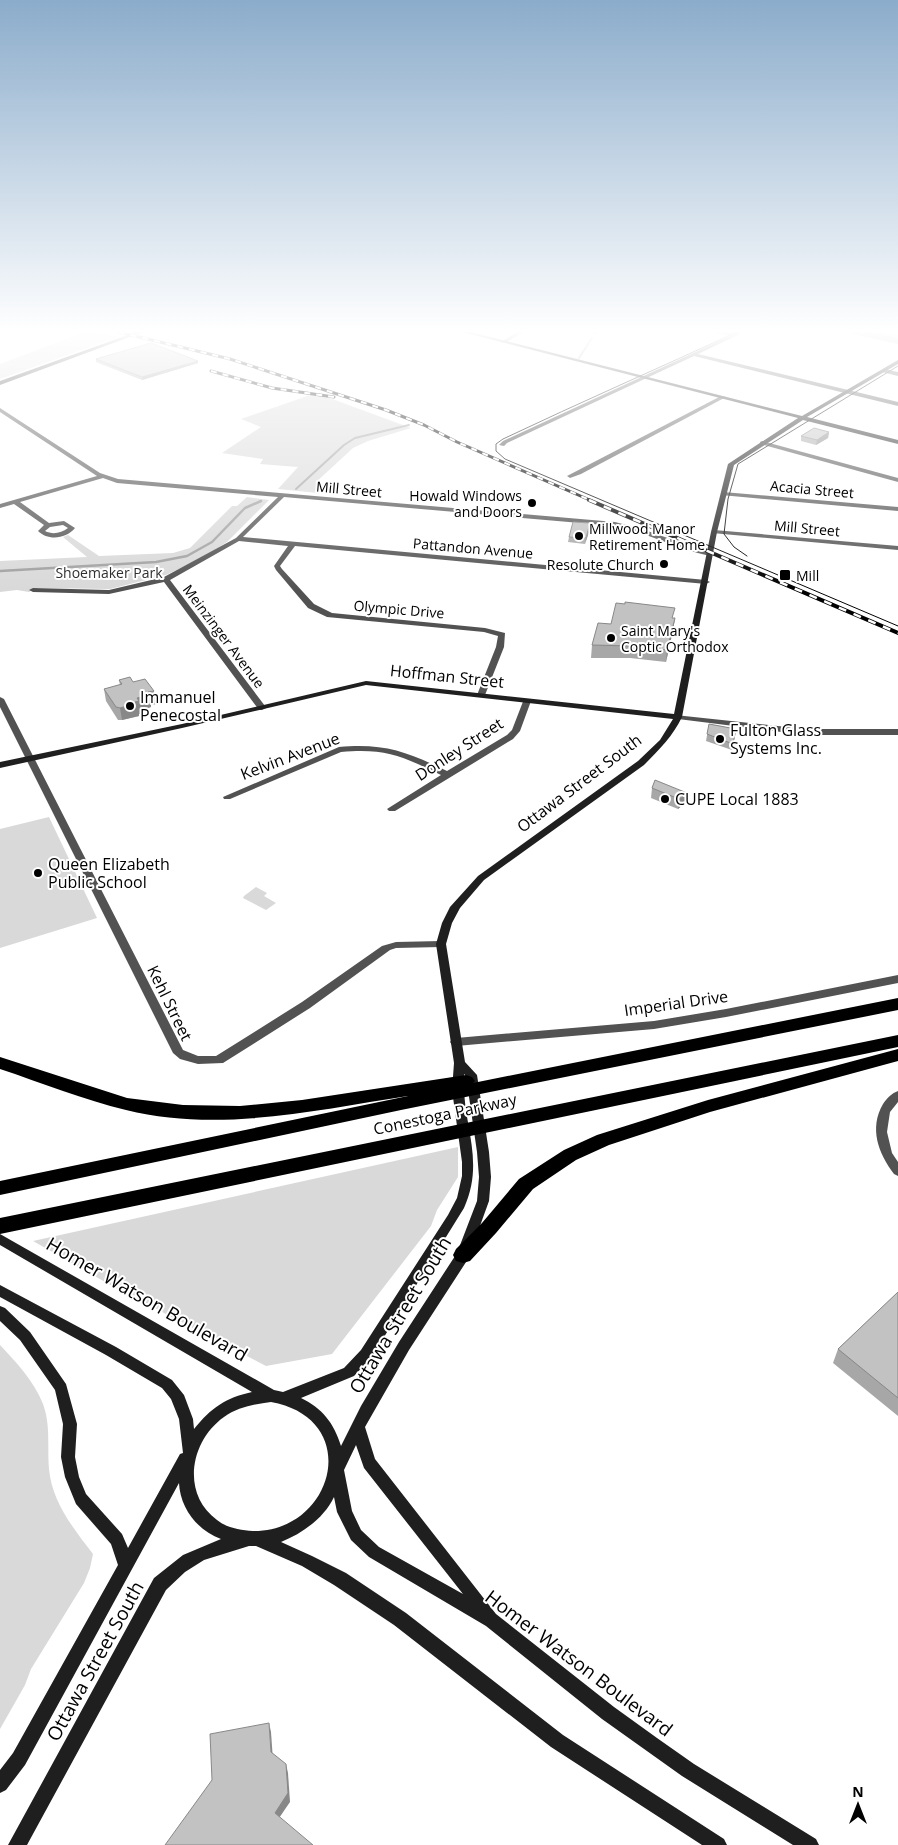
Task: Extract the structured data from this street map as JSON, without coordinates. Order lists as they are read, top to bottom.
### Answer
{
  "streets": {
    "highway": ["Conestoga Parkway"],
    "main road": ["Hoffman Street", "Ottawa Street South", "Homer Watson Boulevard"],
    "street": [
      "Mill Street",
      "Acacia Street",
      "Pattandon Avenue",
      "Olympic Drive",
      "Meinzinger Avenue",
      "Donley Street",
      "Kelvin Avenue",
      "Kehl Street",
      "Imperial Drive"
    ]
  },
  "crossings": [
    ["Mill Street", "Ottawa Street South"],
    ["Acacia Street", "Ottawa Street South"],
    ["Pattandon Avenue", "Olympic Drive"],
    ["Pattandon Avenue", "Ottawa Street South"],
    ["Olympic Drive", "Hoffman Street"],
    ["Meinzinger Avenue", "Hoffman Street"],
    ["Hoffman Street", "Donley Street"],
    ["Hoffman Street", "Ottawa Street South"],
    ["Hoffman Street", "Kehl Street"],
    ["Donley Street", "Kelvin Avenue"],
    ["Ottawa Street South", "Kehl Street"],
    ["Ottawa Street South", "Imperial Drive"],
    ["Ottawa Street South", "Homer Watson Boulevard"]
  ],
  "parks": ["Shoemaker Park"],
  "places": {
    "other": [
      "Howald Windows and Doors",
      "Millwood Manor Retirement Home",
      "Resolute Church",
      "Saint Mary's Coptic Orthodox",
      "Immanuel Penecostal",
      "Fulton Glass Systems Inc.",
      "CUPE Local 1883",
      "Queen Elizabeth Public School"
    ],
    "transit": ["Mill"]
  },
  "north": "top"
}
